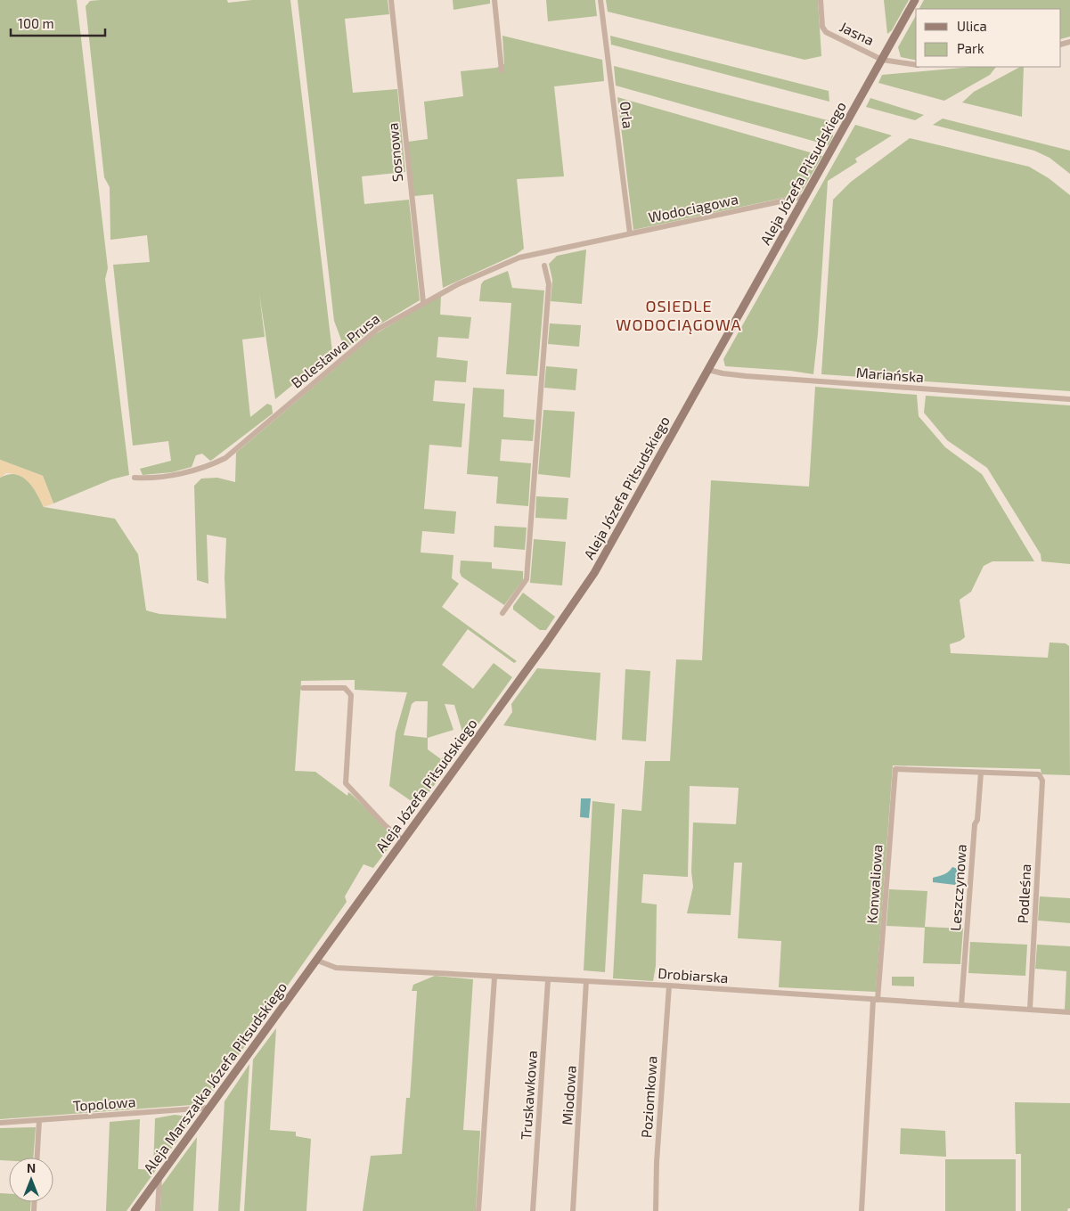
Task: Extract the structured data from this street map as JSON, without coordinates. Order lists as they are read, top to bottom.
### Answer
{
  "streets": {
    "main road": ["Aleja Józefa Piłsudskiego", "Aleja Marszałka Józefa Piłsudskiego"],
    "street": [
      "Jasna",
      "Orla",
      "Sosnowa",
      "Wodociągowa",
      "Bolesława Prusa",
      "Mariańska",
      "Konwaliowa",
      "Leszczynowa",
      "Podleśna",
      "Drobiarska",
      "Truskawkowa",
      "Miodowa",
      "Poziomkowa",
      "Topolowa"
    ]
  },
  "crossings": [
    ["Jasna", "Aleja Józefa Piłsudskiego"],
    ["Orla", "Wodociągowa"],
    ["Sosnowa", "Bolesława Prusa"],
    ["Aleja Józefa Piłsudskiego", "Wodociągowa"],
    ["Aleja Józefa Piłsudskiego", "Mariańska"],
    ["Aleja Józefa Piłsudskiego", "Drobiarska"],
    ["Aleja Józefa Piłsudskiego", "Aleja Marszałka Józefa Piłsudskiego"],
    ["Wodociągowa", "Bolesława Prusa"],
    ["Konwaliowa", "Leszczynowa"],
    ["Konwaliowa", "Podleśna"],
    ["Konwaliowa", "Drobiarska"],
    ["Leszczynowa", "Podleśna"],
    ["Leszczynowa", "Drobiarska"],
    ["Podleśna", "Drobiarska"],
    ["Drobiarska", "Aleja Marszałka Józefa Piłsudskiego"],
    ["Drobiarska", "Truskawkowa"],
    ["Drobiarska", "Miodowa"],
    ["Drobiarska", "Poziomkowa"],
    ["Aleja Marszałka Józefa Piłsudskiego", "Topolowa"]
  ],
  "districts": ["OSIEDLE WODOCIĄGOWA"],
  "legend": ["Ulica", "Park"],
  "scale_bar": "100 m",
  "north": "top"
}
